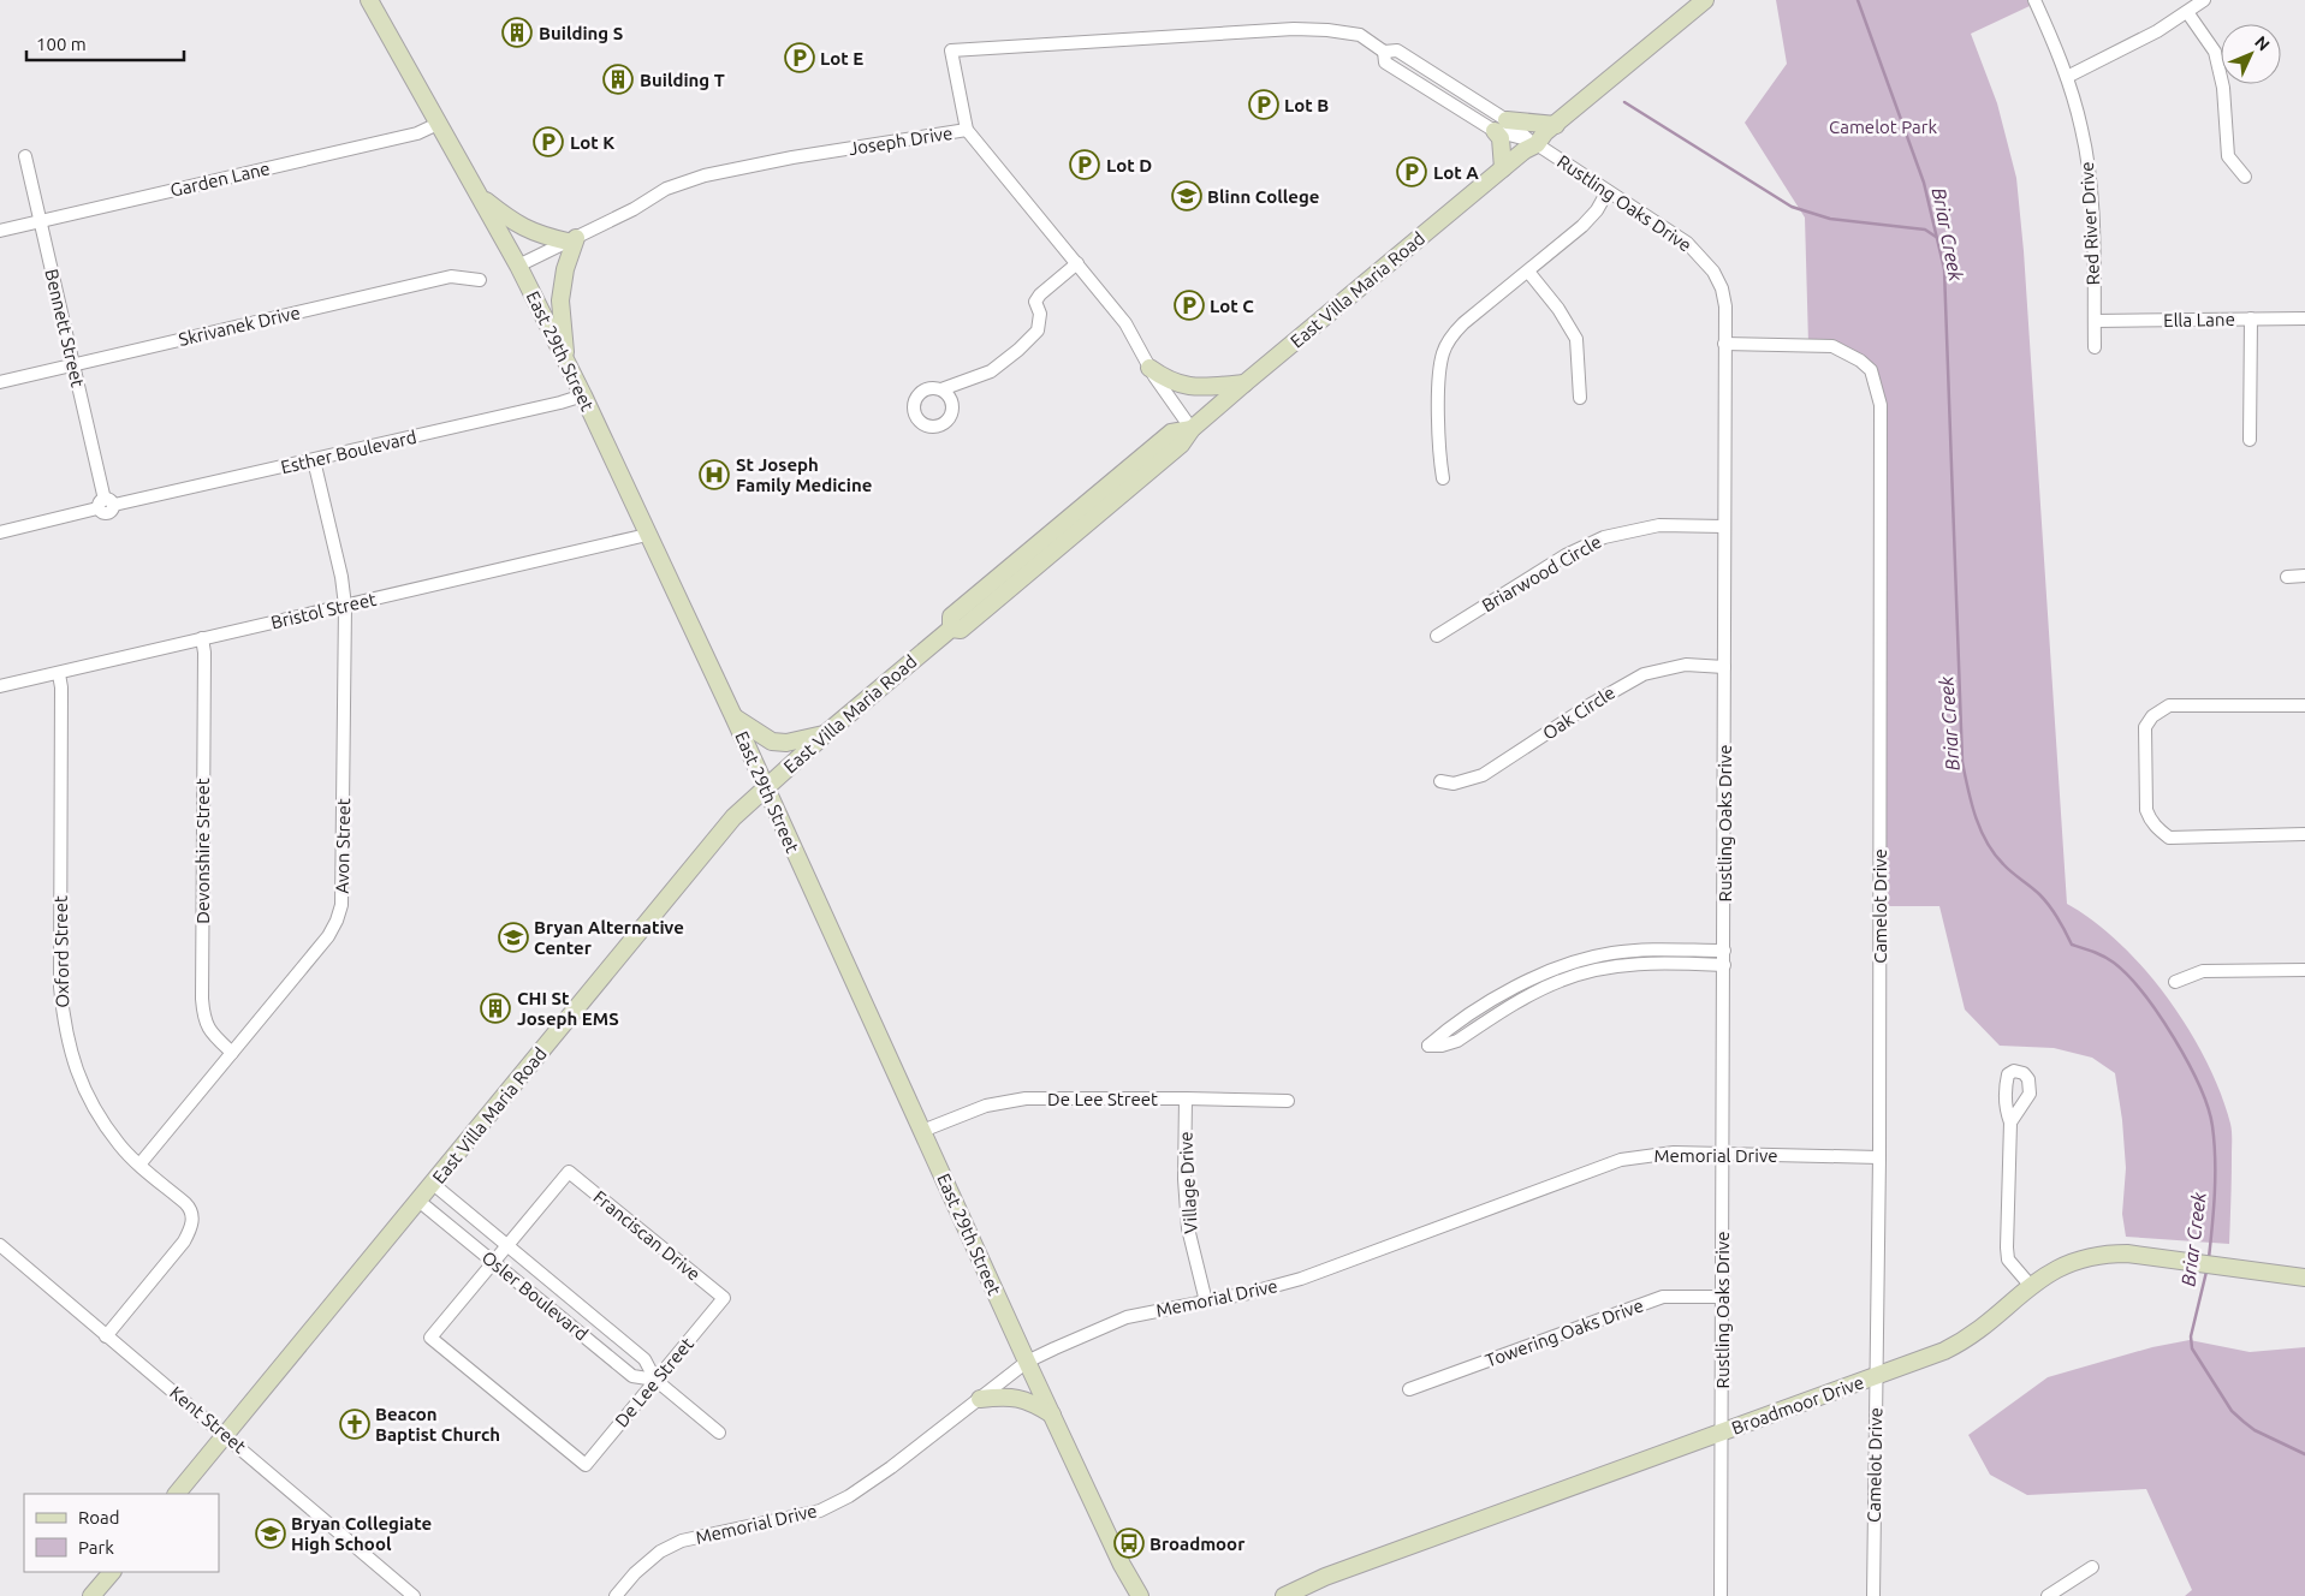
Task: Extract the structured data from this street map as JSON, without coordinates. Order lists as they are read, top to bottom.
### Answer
{
  "streets": {
    "main road": ["East Villa Maria Road", "East 29th Street", "Broadmoor Drive"],
    "street": [
      "Joseph Drive",
      "Garden Lane",
      "Rustling Oaks Drive",
      "Red River Drive",
      "Ella Lane",
      "Skrivanek Drive",
      "Bennett Street",
      "Esther Boulevard",
      "Briarwood Circle",
      "Bristol Street",
      "Oak Circle",
      "Avon Street",
      "Devonshire Street",
      "Camelot Drive",
      "Oxford Street",
      "De Lee Street",
      "Memorial Drive",
      "Village Drive",
      "Franciscan Drive",
      "Osler Boulevard",
      "Towering Oaks Drive",
      "Kent Street"
    ]
  },
  "crossings": [
    ["Joseph Drive", "Rustling Oaks Drive"],
    ["Joseph Drive", "East Villa Maria Road"],
    ["Joseph Drive", "East 29th Street"],
    ["Garden Lane", "Bennett Street"],
    ["Garden Lane", "East 29th Street"],
    ["Rustling Oaks Drive", "East Villa Maria Road"],
    ["Rustling Oaks Drive", "Briarwood Circle"],
    ["Rustling Oaks Drive", "Oak Circle"],
    ["Rustling Oaks Drive", "Camelot Drive"],
    ["Rustling Oaks Drive", "Memorial Drive"],
    ["Rustling Oaks Drive", "Towering Oaks Drive"],
    ["Rustling Oaks Drive", "Broadmoor Drive"],
    ["Red River Drive", "Ella Lane"],
    ["East Villa Maria Road", "East 29th Street"],
    ["East Villa Maria Road", "Osler Boulevard"],
    ["East Villa Maria Road", "Kent Street"],
    ["Skrivanek Drive", "Bennett Street"],
    ["Bennett Street", "Esther Boulevard"],
    ["East 29th Street", "Esther Boulevard"],
    ["East 29th Street", "Bristol Street"],
    ["East 29th Street", "De Lee Street"],
    ["East 29th Street", "Memorial Drive"],
    ["Esther Boulevard", "Avon Street"],
    ["Bristol Street", "Avon Street"],
    ["Bristol Street", "Devonshire Street"],
    ["Bristol Street", "Oxford Street"],
    ["Avon Street", "Devonshire Street"],
    ["Avon Street", "Oxford Street"],
    ["Camelot Drive", "Memorial Drive"],
    ["Camelot Drive", "Broadmoor Drive"],
    ["Oxford Street", "Kent Street"],
    ["De Lee Street", "Village Drive"],
    ["De Lee Street", "Franciscan Drive"],
    ["De Lee Street", "Osler Boulevard"],
    ["Memorial Drive", "Village Drive"],
    ["Franciscan Drive", "Osler Boulevard"]
  ],
  "water": ["Briar Creek"],
  "parks": ["Camelot Park"],
  "places": {
    "building": ["Building S", "Building T", "CHI St Joseph EMS"],
    "parking": [
      "Lot E",
      "Lot B",
      "Lot K",
      "Lot D",
      "Lot A",
      "Lot C"
    ],
    "school or university": ["Blinn College", "Bryan Alternative Center", "Bryan Collegiate High School"],
    "hospital": ["St Joseph Family Medicine"],
    "church": ["Beacon Baptist Church"],
    "bus stop": ["Broadmoor"]
  },
  "legend": ["Road", "Park"],
  "scale_bar": "100 m",
  "north": "top right"
}
